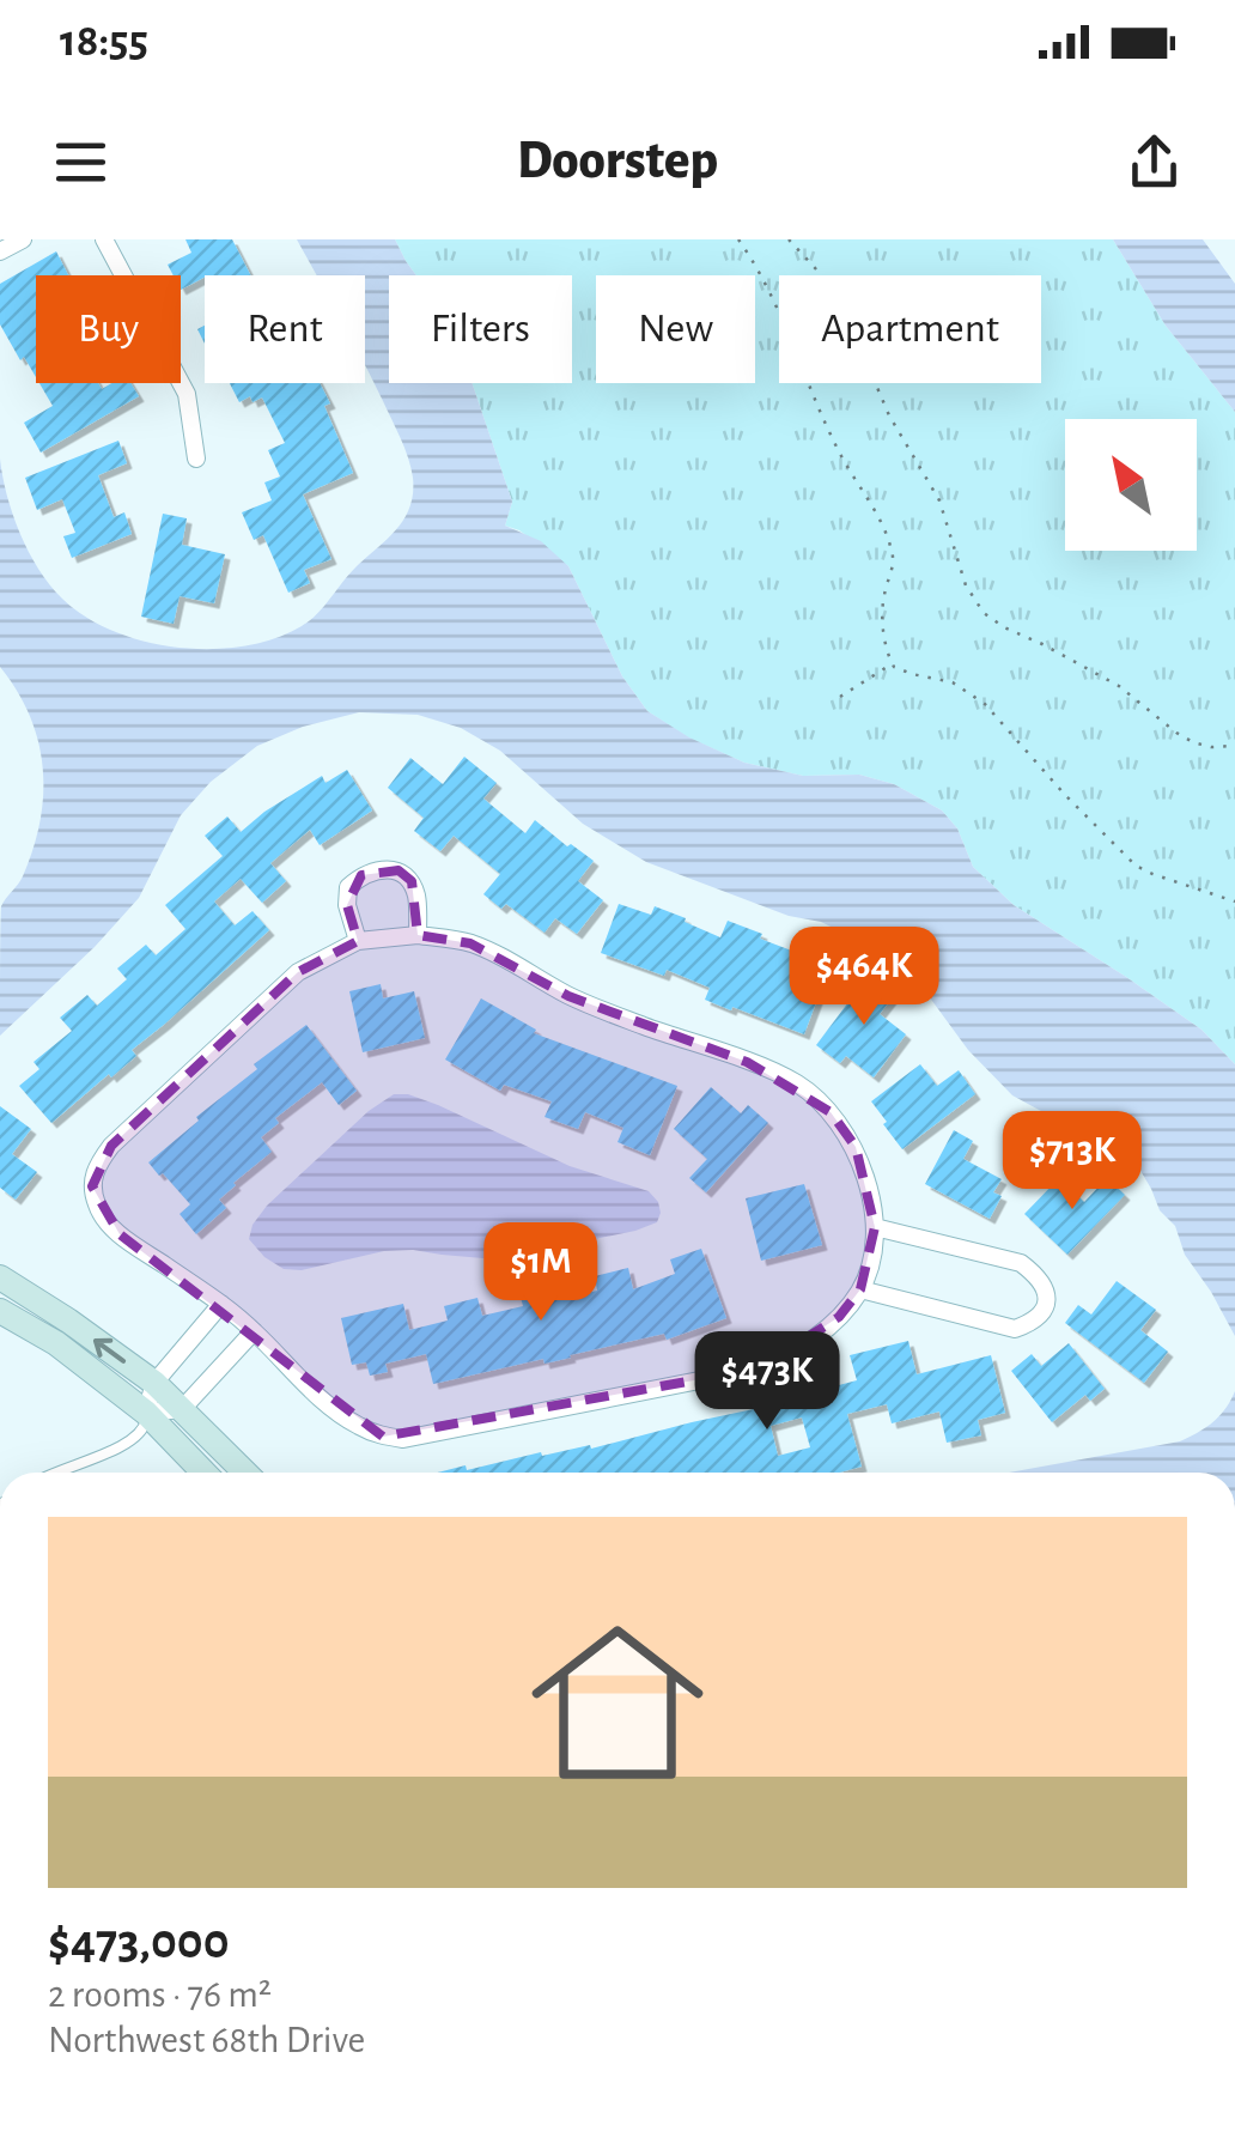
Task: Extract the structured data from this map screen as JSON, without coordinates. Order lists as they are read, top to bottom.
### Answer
{
  "north": "top left",
  "page": {
    "status": "18:55",
    "header": "Doorstep",
    "chip": [
      "Buy",
      "Rent",
      "Filters",
      "New",
      "Apartment"
    ],
    "price": [
      "$464K",
      "$713K",
      "$1M",
      "$473K"
    ],
    "list": [
      {
        "name": "$473,000",
        "note": "2 rooms · 76 m² · Northwest 68th Drive"
      }
    ]
  }
}
